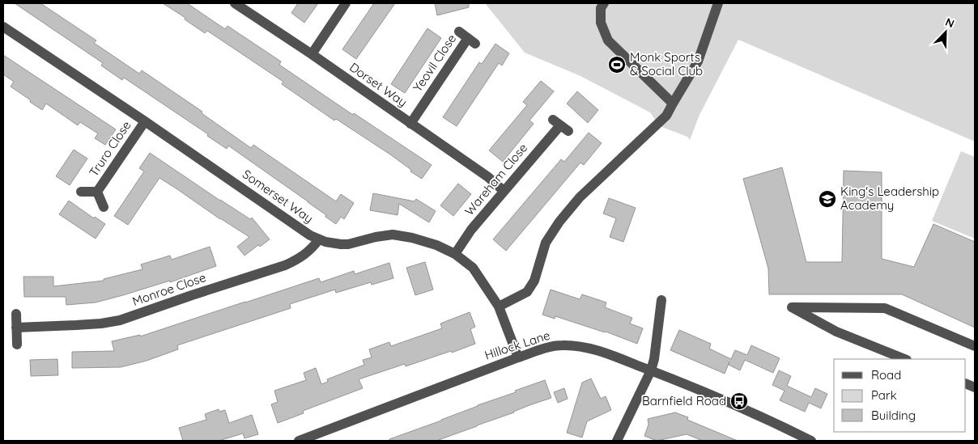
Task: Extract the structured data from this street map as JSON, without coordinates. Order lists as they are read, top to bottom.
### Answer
{
  "streets": {
    "street": [
      "Yeovil Close",
      "Dorset Way",
      "Truro Close",
      "Wareham Close",
      "Somerset Way",
      "Monroe Close",
      "Hillock Lane"
    ]
  },
  "crossings": [
    ["Yeovil Close", "Dorset Way"],
    ["Dorset Way", "Wareham Close"],
    ["Truro Close", "Somerset Way"],
    ["Wareham Close", "Somerset Way"],
    ["Somerset Way", "Monroe Close"],
    ["Somerset Way", "Hillock Lane"]
  ],
  "places": {
    "sports": ["Monk Sports & Social Club"],
    "school or university": ["King's Leadership Academy"],
    "bus stop": ["Barnfield Road"]
  },
  "legend": ["Road", "Park", "Building"],
  "north": "top right"
}
